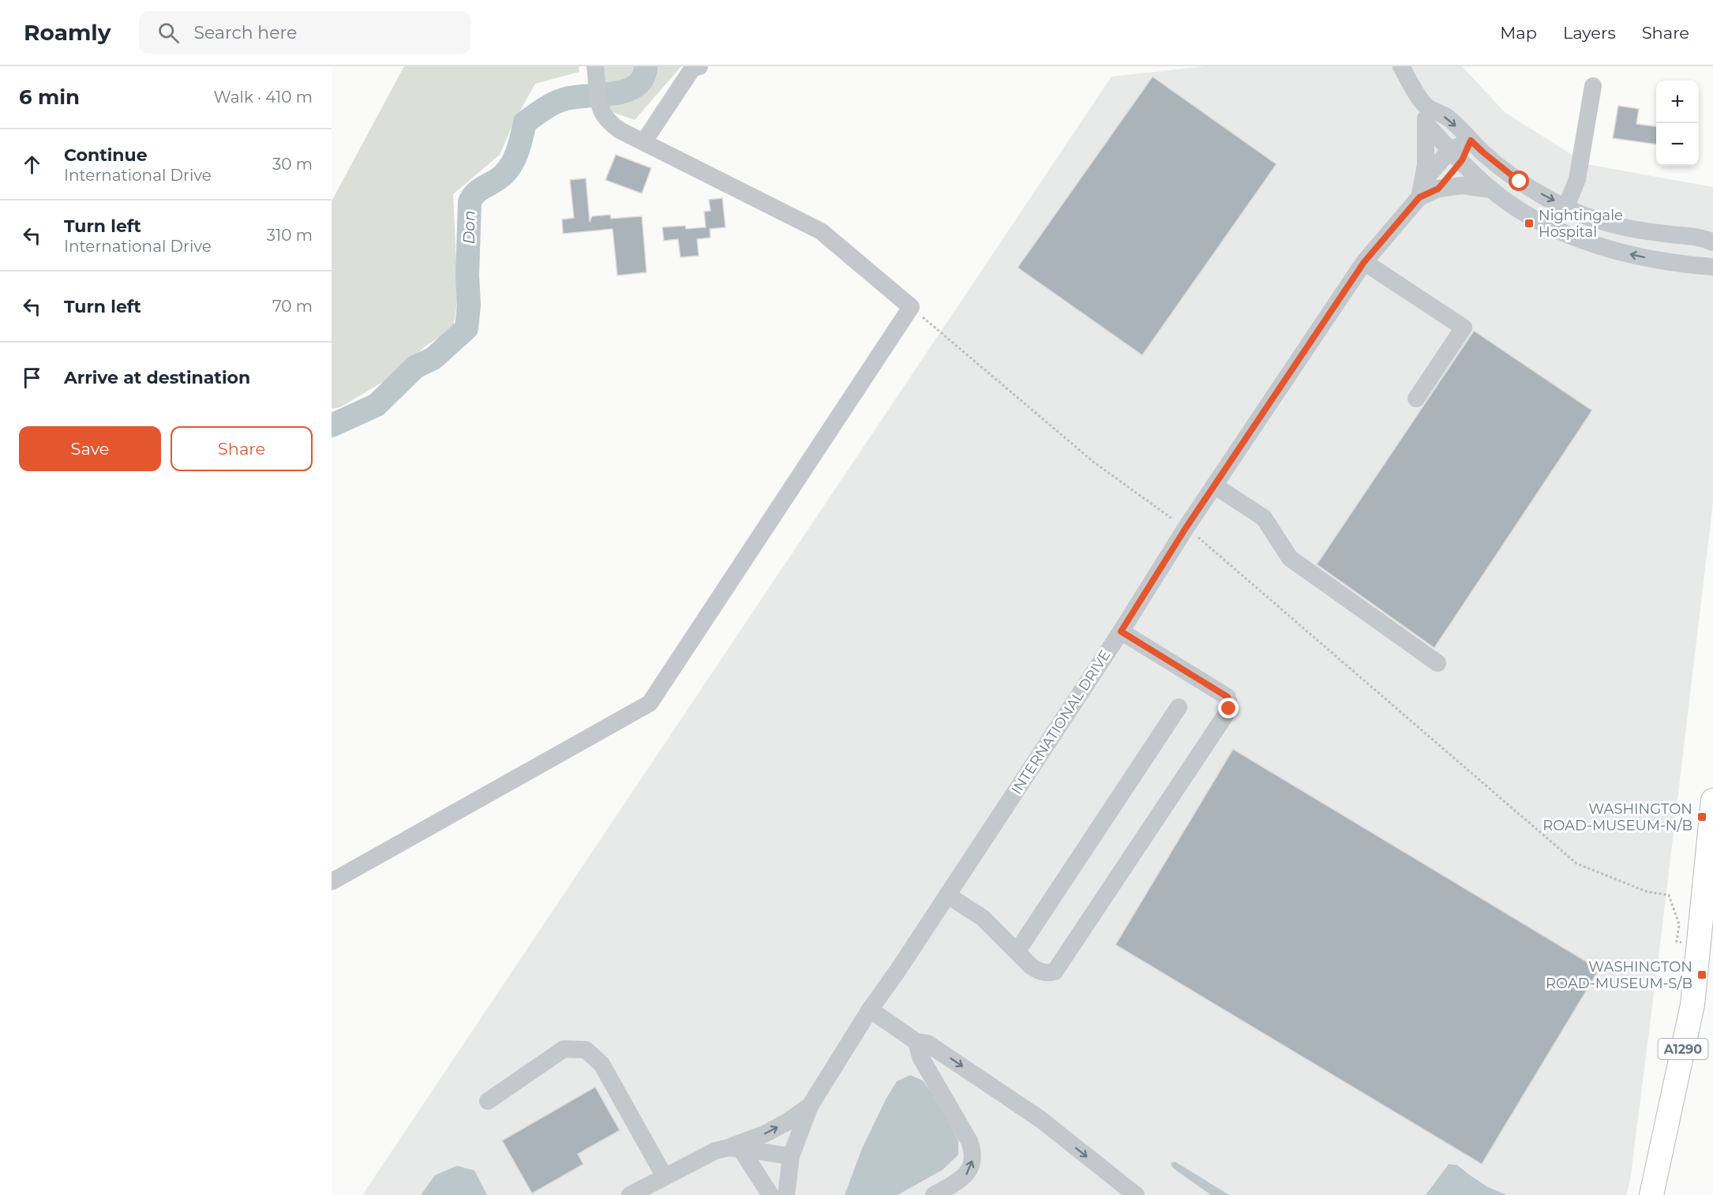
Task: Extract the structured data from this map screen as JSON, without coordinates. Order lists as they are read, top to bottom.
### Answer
{
  "streets": {
    "main road": ["A1290"],
    "street": ["INTERNATIONAL DRIVE"]
  },
  "water": ["Don"],
  "places": {
    "transit": ["Nightingale Hospital", "WASHINGTON ROAD-MUSEUM-N/B", "WASHINGTON ROAD-MUSEUM-S/B"]
  },
  "page": {
    "header": "Roamly",
    "search": "Search here",
    "nav": ["Map", "Layers", "Share"],
    "heading": ["6 min", "Walk · 410 m"],
    "map_buttons": ["+", "−"],
    "list": [
      ["Continue", "International Drive", "30 m"],
      ["Turn left", "International Drive", "310 m"],
      ["Turn left", "70 m"],
      "Arrive at destination"
    ],
    "buttons": ["Save", "Share"]
  }
}
